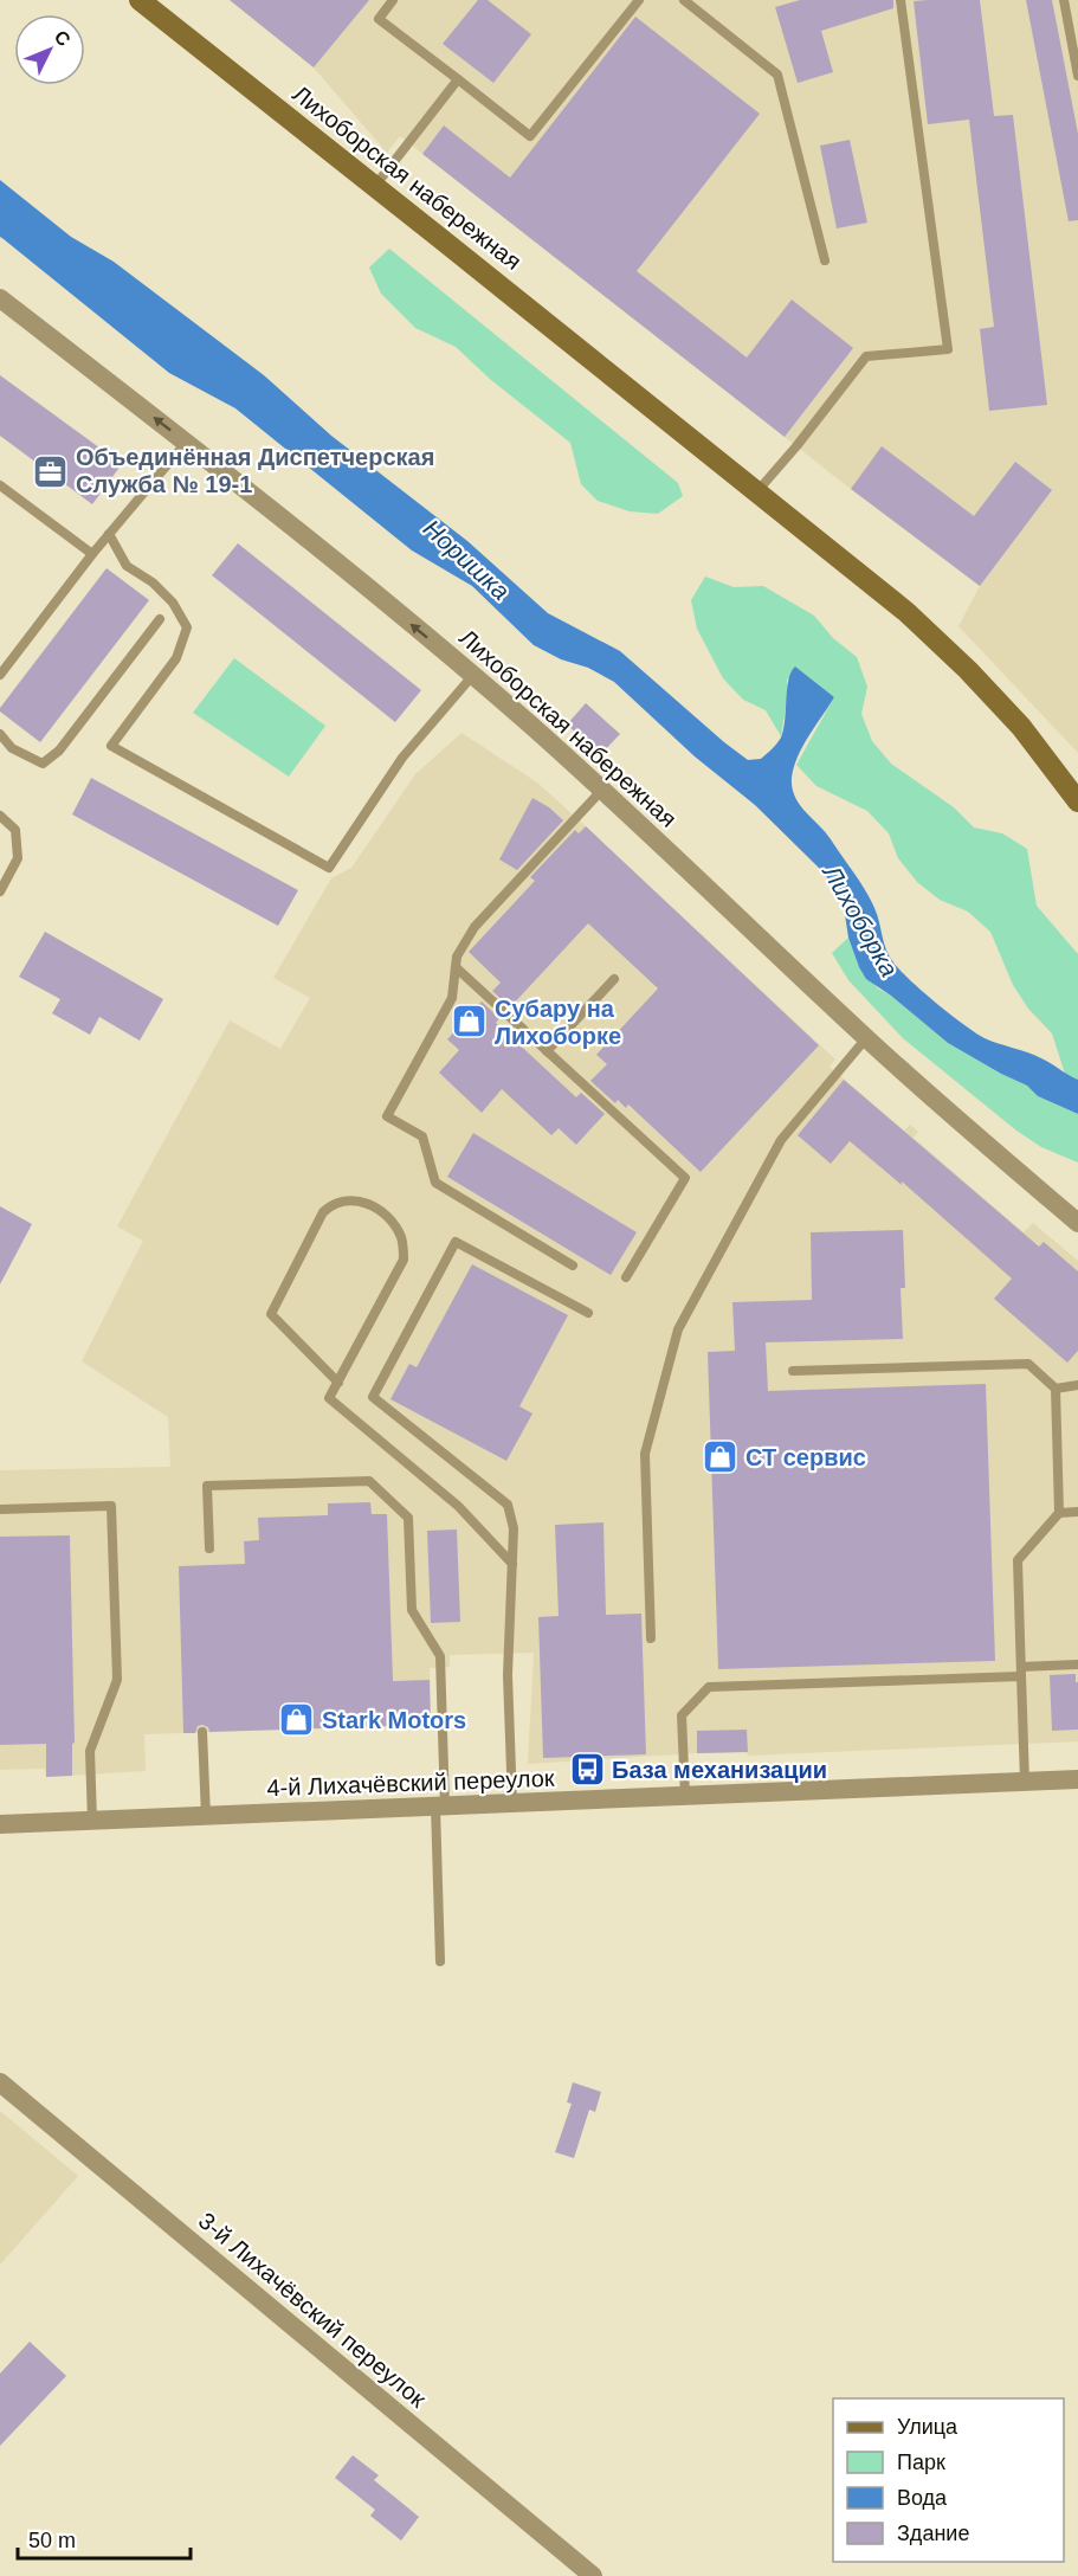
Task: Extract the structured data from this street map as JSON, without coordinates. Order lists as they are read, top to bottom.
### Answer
{
  "streets": {
    "street": ["Лихоборская набережная", "4-й Лихачёвский переулок", "3-й Лихачёвский переулок"]
  },
  "water": ["Норишка", "Лихоборка"],
  "places": {
    "office": ["Объединённая Диспетчерская Служба № 19-1"],
    "shop": ["Субару на Лихоборке", "СТ сервис", "Stark Motors"],
    "bus stop": ["База механизации"]
  },
  "legend": [
    "Улица",
    "Парк",
    "Вода",
    "Здание"
  ],
  "scale_bar": "50 m",
  "north": "top right"
}
